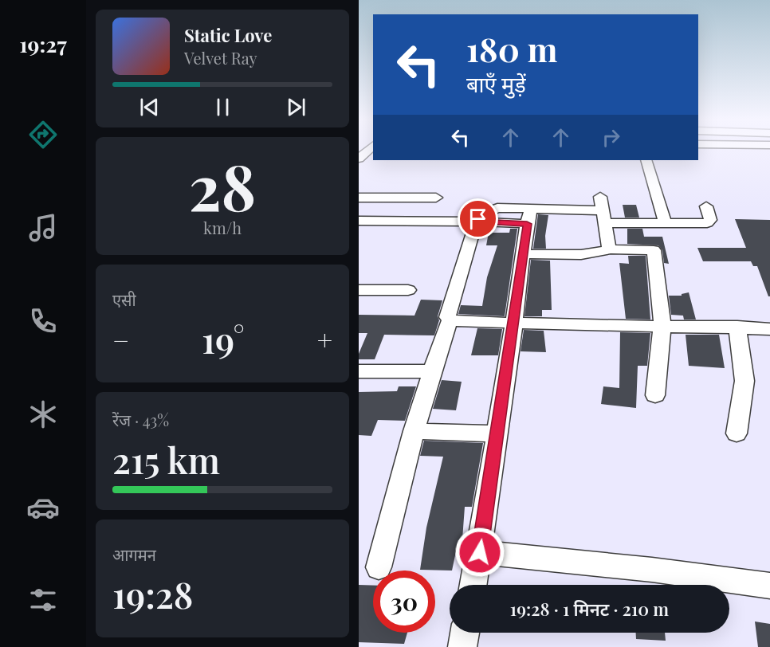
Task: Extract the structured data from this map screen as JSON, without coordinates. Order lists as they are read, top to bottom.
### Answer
{
  "page": {
    "tabs": "19:27",
    "turn": ["180 m", "बाएँ मुड़ें"],
    "song": ["Static Love", "Velvet Ray"],
    "tile": [
      ["28", "km/h"],
      "एसी",
      ["रेंज · 43%", "215 km"],
      ["आगमन", "19:28"]
    ],
    "heat": ["−", "19°", "+"],
    "limit": "30",
    "trip": "19:28 · 1 मिनट · 210 m"
  }
}
